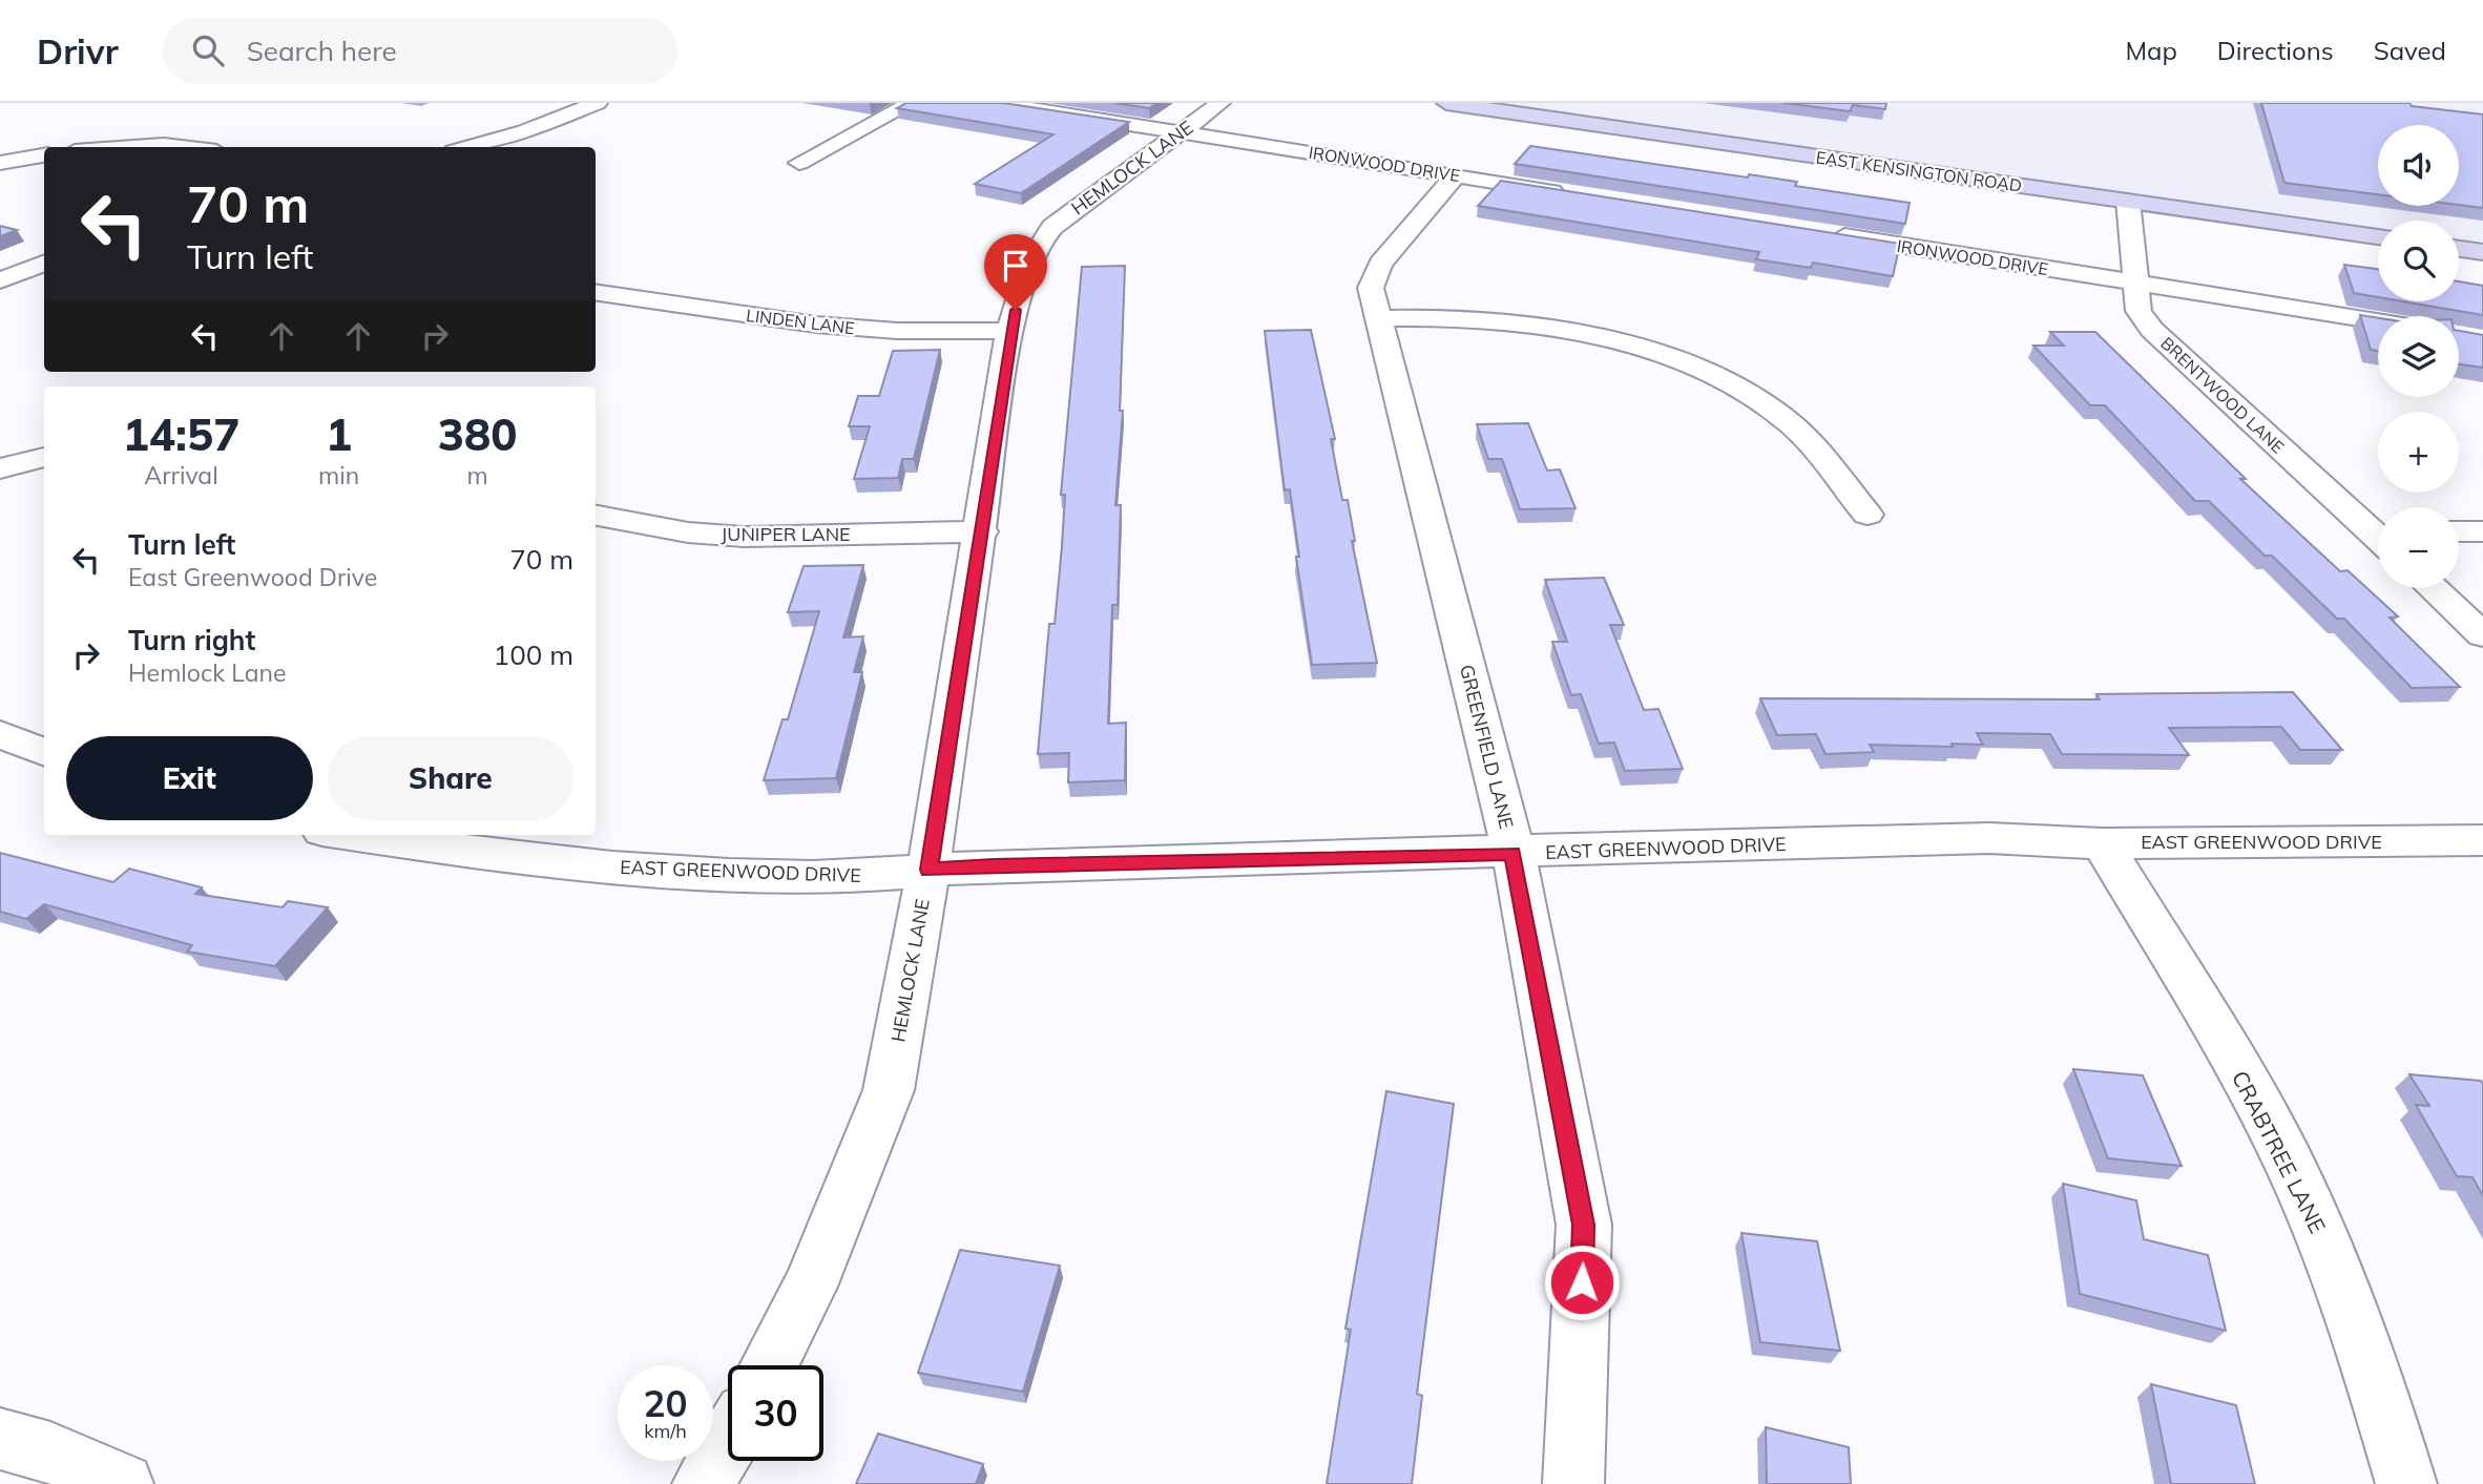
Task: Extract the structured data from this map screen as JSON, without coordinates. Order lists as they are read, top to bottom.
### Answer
{
  "streets": {
    "main road": ["EAST KENSINGTON ROAD"],
    "street": [
      "IRONWOOD DRIVE",
      "HEMLOCK LANE",
      "LINDEN LANE",
      "BRENTWOOD LANE",
      "JUNIPER LANE",
      "GREENFIELD LANE",
      "EAST GREENWOOD DRIVE",
      "CRABTREE LANE"
    ]
  },
  "crossings": [
    ["IRONWOOD DRIVE", "HEMLOCK LANE"],
    ["IRONWOOD DRIVE", "BRENTWOOD LANE"],
    ["IRONWOOD DRIVE", "GREENFIELD LANE"],
    ["HEMLOCK LANE", "LINDEN LANE"],
    ["HEMLOCK LANE", "JUNIPER LANE"],
    ["HEMLOCK LANE", "EAST GREENWOOD DRIVE"],
    ["EAST KENSINGTON ROAD", "BRENTWOOD LANE"],
    ["GREENFIELD LANE", "EAST GREENWOOD DRIVE"],
    ["EAST GREENWOOD DRIVE", "CRABTREE LANE"]
  ],
  "page": {
    "header": "Drivr",
    "search": "Search here",
    "nav": ["Map", "Directions", "Saved"],
    "map_buttons": ["+", "−"],
    "turn": ["70 m", "Turn left"],
    "eta": [
      "14:57",
      "Arrival",
      "1",
      "min",
      "380",
      "m"
    ],
    "list": [
      {
        "name": "Turn left",
        "note": "East Greenwood Drive",
        "value": "70 m"
      },
      {
        "name": "Turn right",
        "note": "Hemlock Lane",
        "value": "100 m"
      }
    ],
    "buttons": ["Exit", "Share"],
    "speed": "20 km/h",
    "limit": "30"
  }
}
